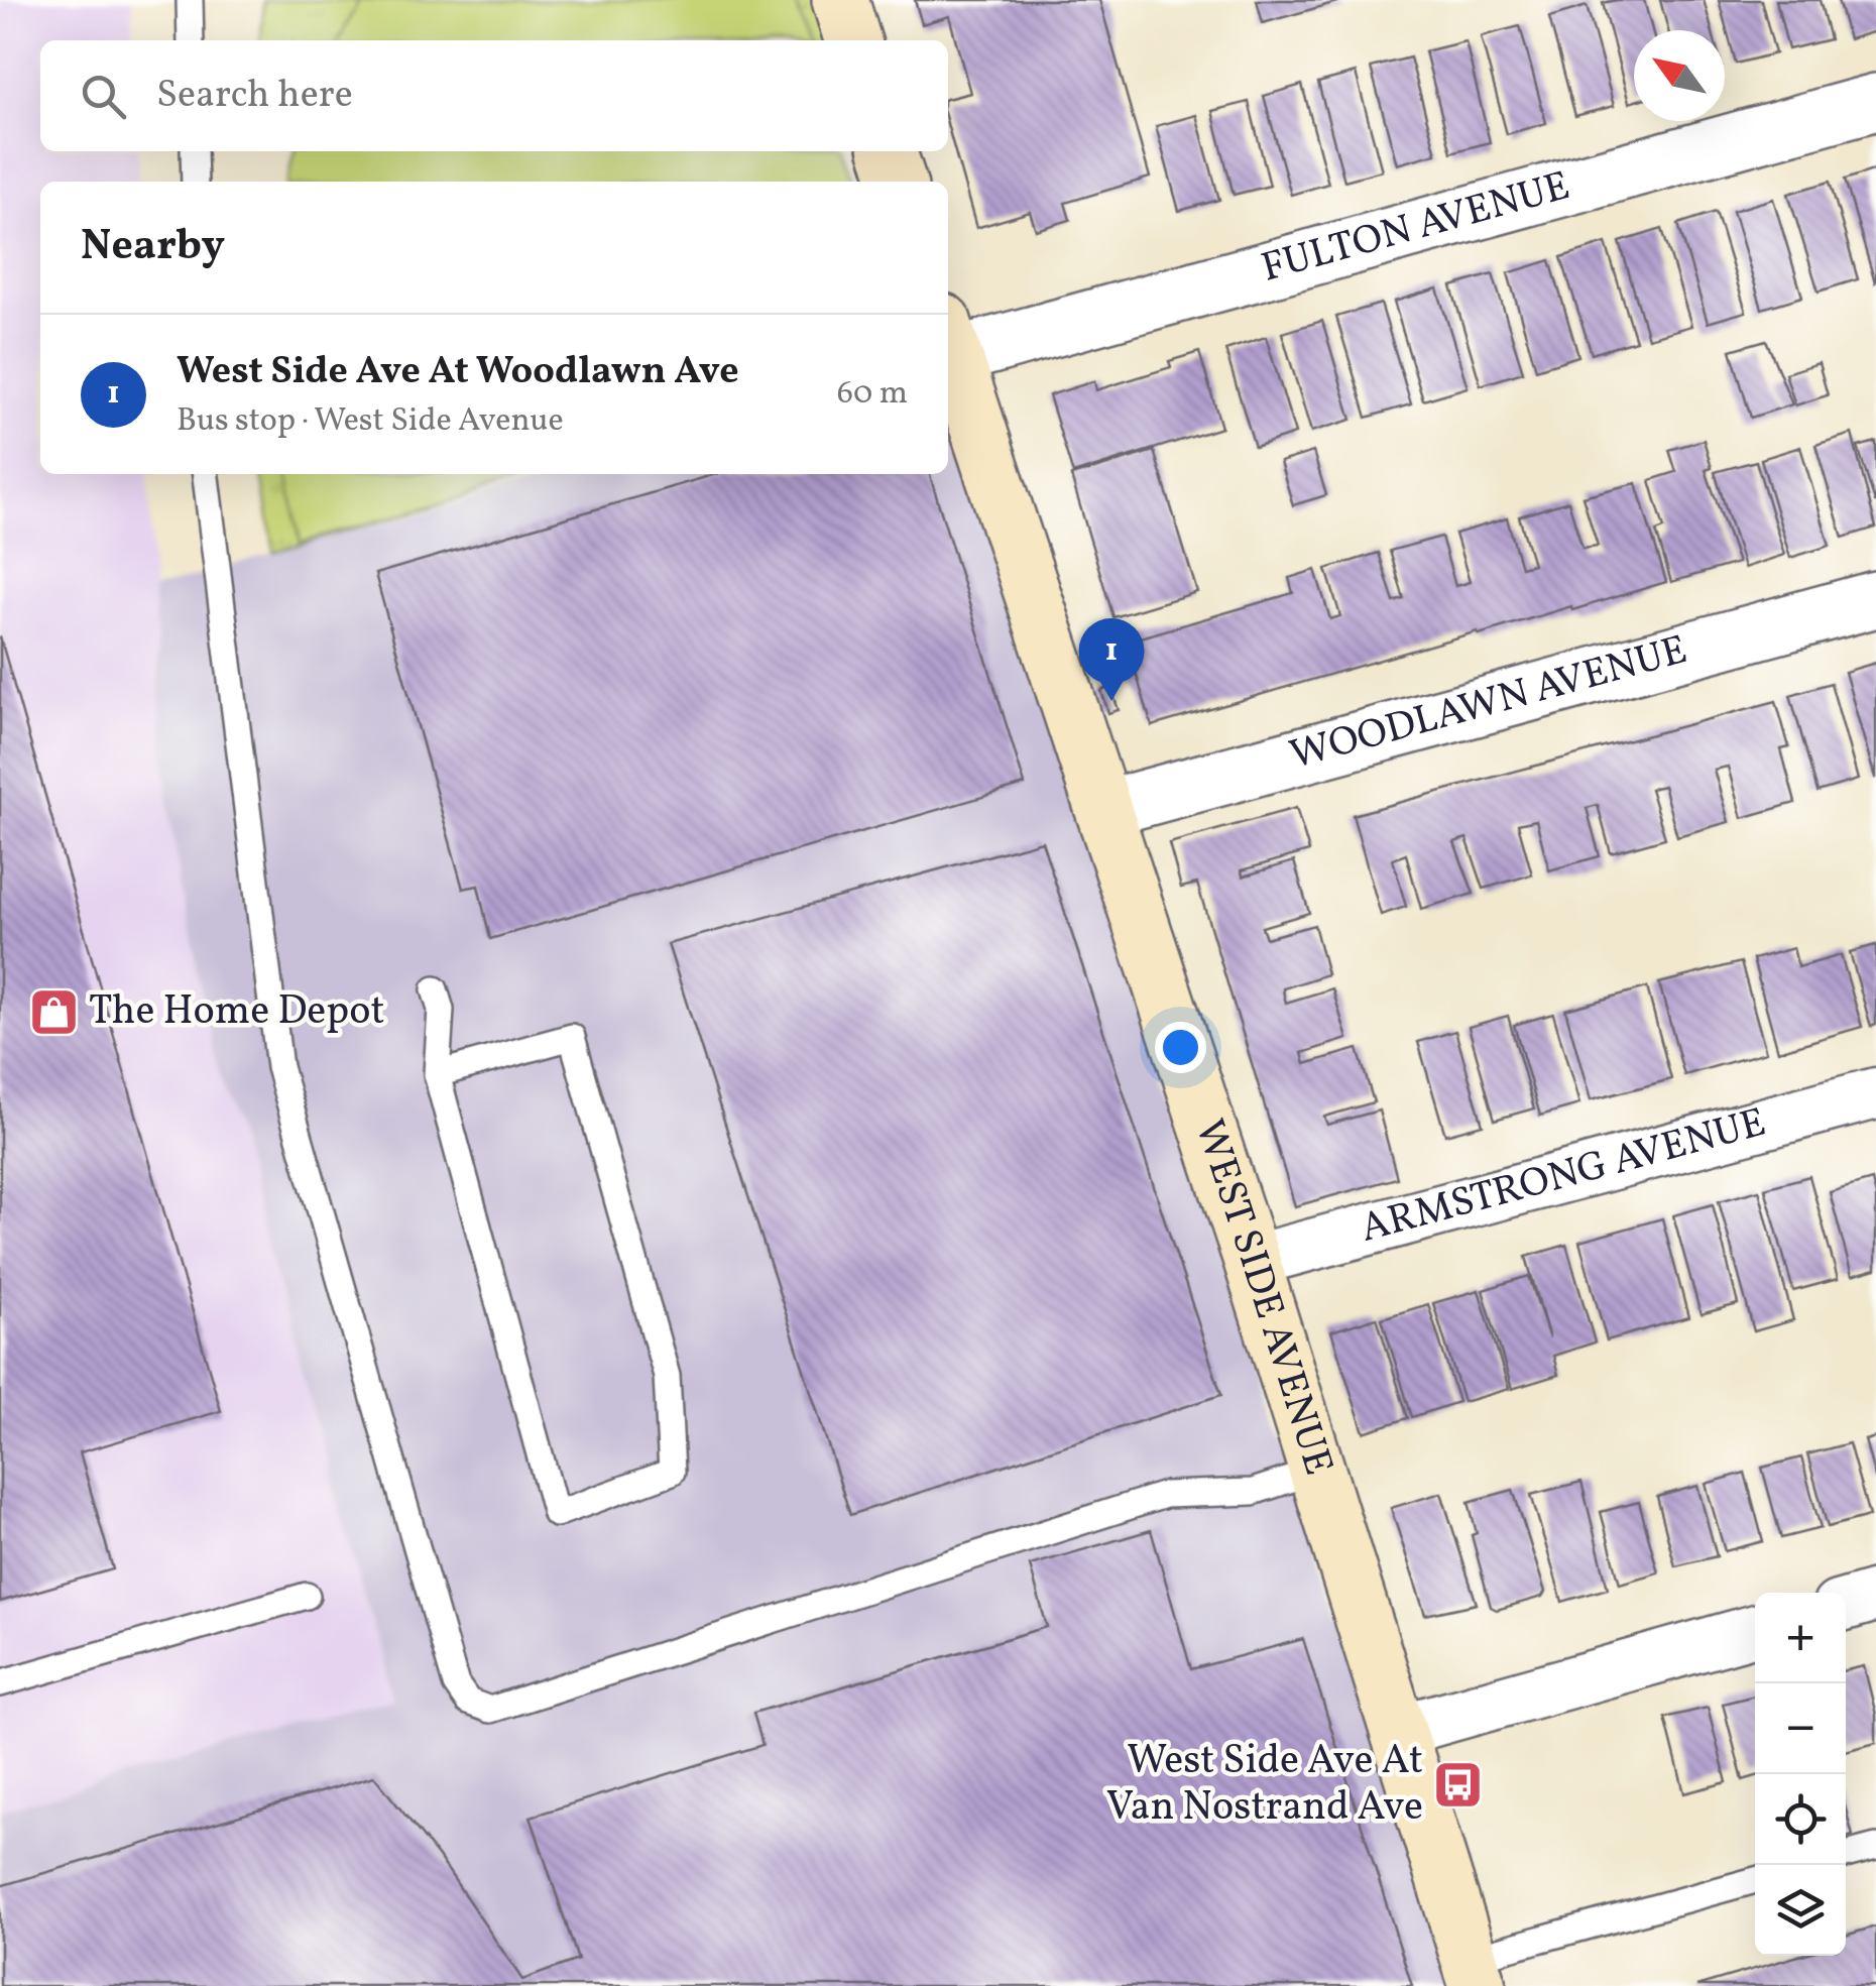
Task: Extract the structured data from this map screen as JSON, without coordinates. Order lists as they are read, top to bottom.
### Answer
{
  "streets": {
    "main road": ["WEST SIDE AVENUE"],
    "street": ["FULTON AVENUE", "WOODLAWN AVENUE", "ARMSTRONG AVENUE"]
  },
  "crossings": [
    ["FULTON AVENUE", "WEST SIDE AVENUE"],
    ["WOODLAWN AVENUE", "WEST SIDE AVENUE"],
    ["ARMSTRONG AVENUE", "WEST SIDE AVENUE"]
  ],
  "places": {
    "shop": ["The Home Depot"],
    "bus stop": ["West Side Ave At Van Nostrand Ave"]
  },
  "north": "top left",
  "page": {
    "search": "Search here",
    "heading": "Nearby",
    "list": [
      {
        "mark": "1",
        "name": "West Side Ave At Woodlawn Ave",
        "note": "Bus stop · West Side Avenue",
        "value": "60 m"
      }
    ],
    "pins": "1",
    "map_buttons": ["+", "−"]
  }
}
